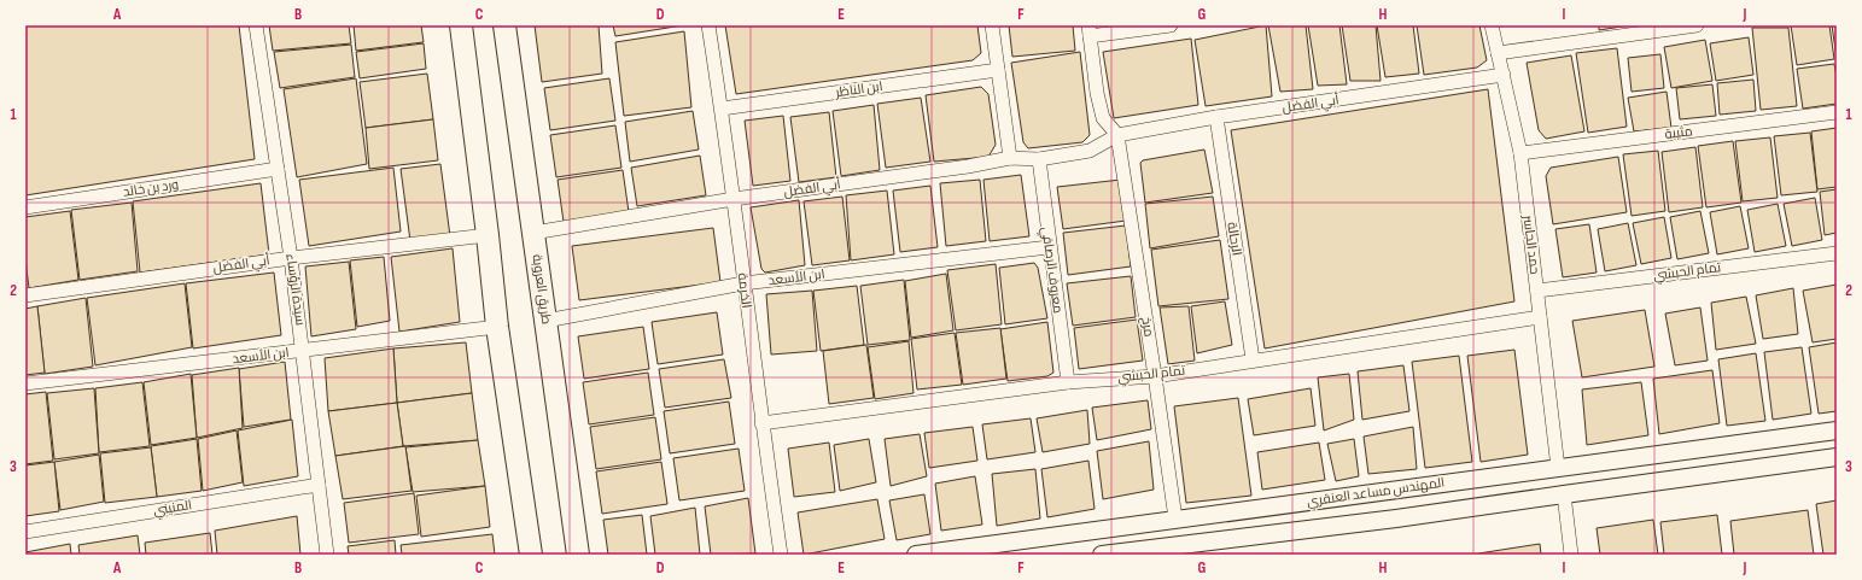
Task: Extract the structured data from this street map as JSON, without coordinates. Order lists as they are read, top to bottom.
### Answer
{
  "streets": {
    "main road": ["طريق العروبة"],
    "street": [
      "ابن الناظر",
      "أبي الفضل",
      "مثيبة",
      "ورد بن خالد",
      "الرحالة",
      "حمد الجاسر",
      "معروف الرصافي",
      "تمام الحبشي",
      "ابن الأسعد",
      "سيدة الرؤساء",
      "الخرمة",
      "مرخ",
      "المهندس مساعد العنقري",
      "المنيني"
    ]
  },
  "crossings": [
    ["ابن الناظر", "الخرمة"],
    ["أبي الفضل", "الرحالة"],
    ["أبي الفضل", "حمد الجاسر"],
    ["أبي الفضل", "معروف الرصافي"],
    ["أبي الفضل", "سيدة الرؤساء"],
    ["أبي الفضل", "طريق العروبة"],
    ["أبي الفضل", "الخرمة"],
    ["أبي الفضل", "مرخ"],
    ["مثيبة", "حمد الجاسر"],
    ["ورد بن خالد", "سيدة الرؤساء"],
    ["الرحالة", "تمام الحبشي"],
    ["حمد الجاسر", "تمام الحبشي"],
    ["حمد الجاسر", "المهندس مساعد العنقري"],
    ["معروف الرصافي", "تمام الحبشي"],
    ["معروف الرصافي", "ابن الأسعد"],
    ["تمام الحبشي", "الخرمة"],
    ["تمام الحبشي", "مرخ"],
    ["ابن الأسعد", "سيدة الرؤساء"],
    ["ابن الأسعد", "طريق العروبة"],
    ["ابن الأسعد", "الخرمة"],
    ["سيدة الرؤساء", "المنيني"],
    ["مرخ", "المهندس مساعد العنقري"]
  ],
  "grid": {
    "columns": [
      "A",
      "B",
      "C",
      "D",
      "E",
      "F",
      "G",
      "H",
      "I",
      "J"
    ],
    "rows": ["1", "2", "3"]
  }
}
